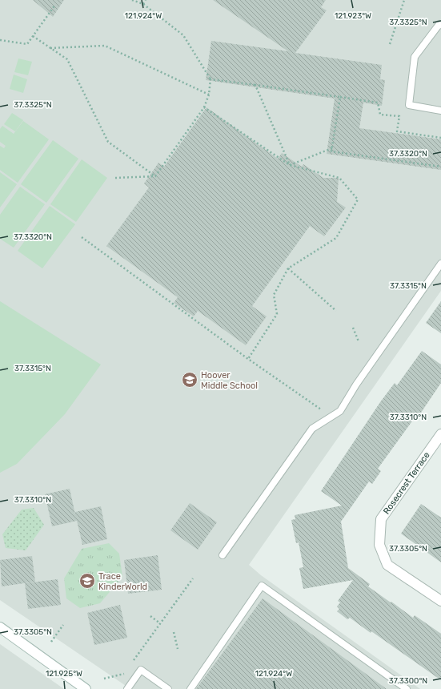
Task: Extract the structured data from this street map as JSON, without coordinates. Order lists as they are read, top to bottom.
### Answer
{
  "streets": {
    "street": ["Rosecrest Terrace"]
  },
  "places": {
    "school or university": ["Hoover Middle School", "Trace KinderWorld"]
  },
  "coordinates": [
    "121.924°W",
    "121.923°W",
    "37.3325°N",
    "37.3320°N",
    "37.3315°N",
    "37.3310°N",
    "37.3305°N",
    "121.925°W",
    "37.3300°N"
  ]
}
